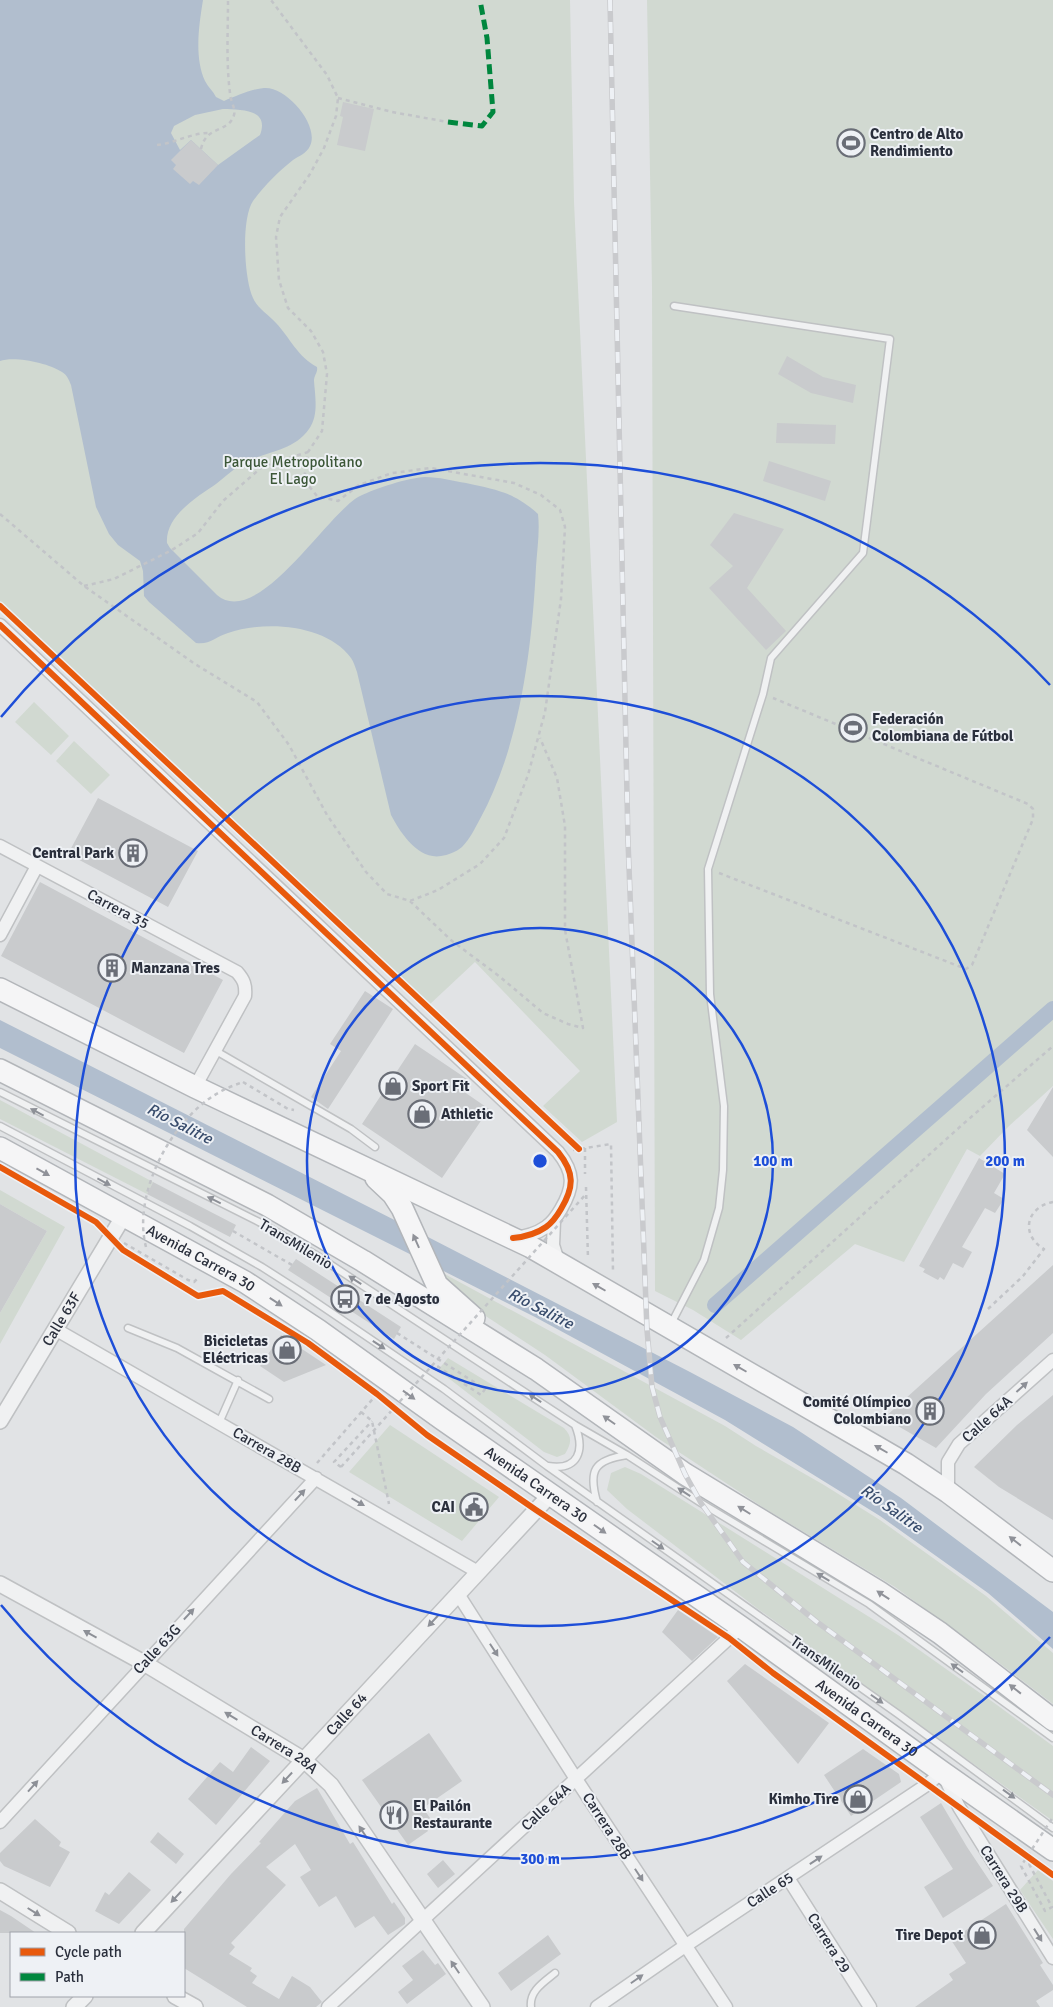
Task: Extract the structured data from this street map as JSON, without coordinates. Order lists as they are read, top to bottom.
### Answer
{
  "streets": {
    "highway": ["Avenida Carrera 30"],
    "street": [
      "Carrera 35",
      "Calle 63F",
      "Calle 64A",
      "Carrera 28B",
      "Calle 63G",
      "Calle 64",
      "Carrera 28A",
      "Carrera 29B",
      "Calle 65",
      "Carrera 29"
    ],
    "lane": ["TransMilenio"]
  },
  "crossings": [
    ["Avenida Carrera 30", "Calle 63F"],
    ["Avenida Carrera 30", "Calle 64A"],
    ["Avenida Carrera 30", "Calle 64"],
    ["Avenida Carrera 30", "Carrera 29B"],
    ["Avenida Carrera 30", "Calle 65"],
    ["Calle 63F", "Carrera 28B"],
    ["Calle 64A", "Carrera 28B"],
    ["Calle 64A", "Carrera 28A"],
    ["Carrera 28B", "Calle 63G"],
    ["Carrera 28B", "Calle 64"],
    ["Carrera 28B", "Calle 65"],
    ["Calle 63G", "Carrera 28A"],
    ["Calle 64", "Carrera 28A"],
    ["Carrera 29B", "Calle 65"],
    ["Calle 65", "Carrera 29"]
  ],
  "one_way": [
    "Carrera 28B",
    "Calle 63G",
    "Calle 64",
    "Carrera 28A",
    "Carrera 29B",
    "Calle 65"
  ],
  "water": ["Río Salitre"],
  "parks": ["Parque Metropolitano El Lago"],
  "places": {
    "sports": ["Centro de Alto Rendimiento", "Federación Colombiana de Fútbol"],
    "building": ["Central Park", "Manzana Tres", "Comité Olímpico Colombiano"],
    "shop": [
      "Sport Fit",
      "Athletic",
      "Bicicletas Eléctricas",
      "Kimho Tire",
      "Tire Depot"
    ],
    "bus stop": ["7 de Agosto"],
    "public building": ["CAI"],
    "restaurant": ["El Pailón Restaurante"]
  },
  "legend": ["Cycle path", "Path"],
  "rings": ["100 m", "200 m", "300 m"]
}
